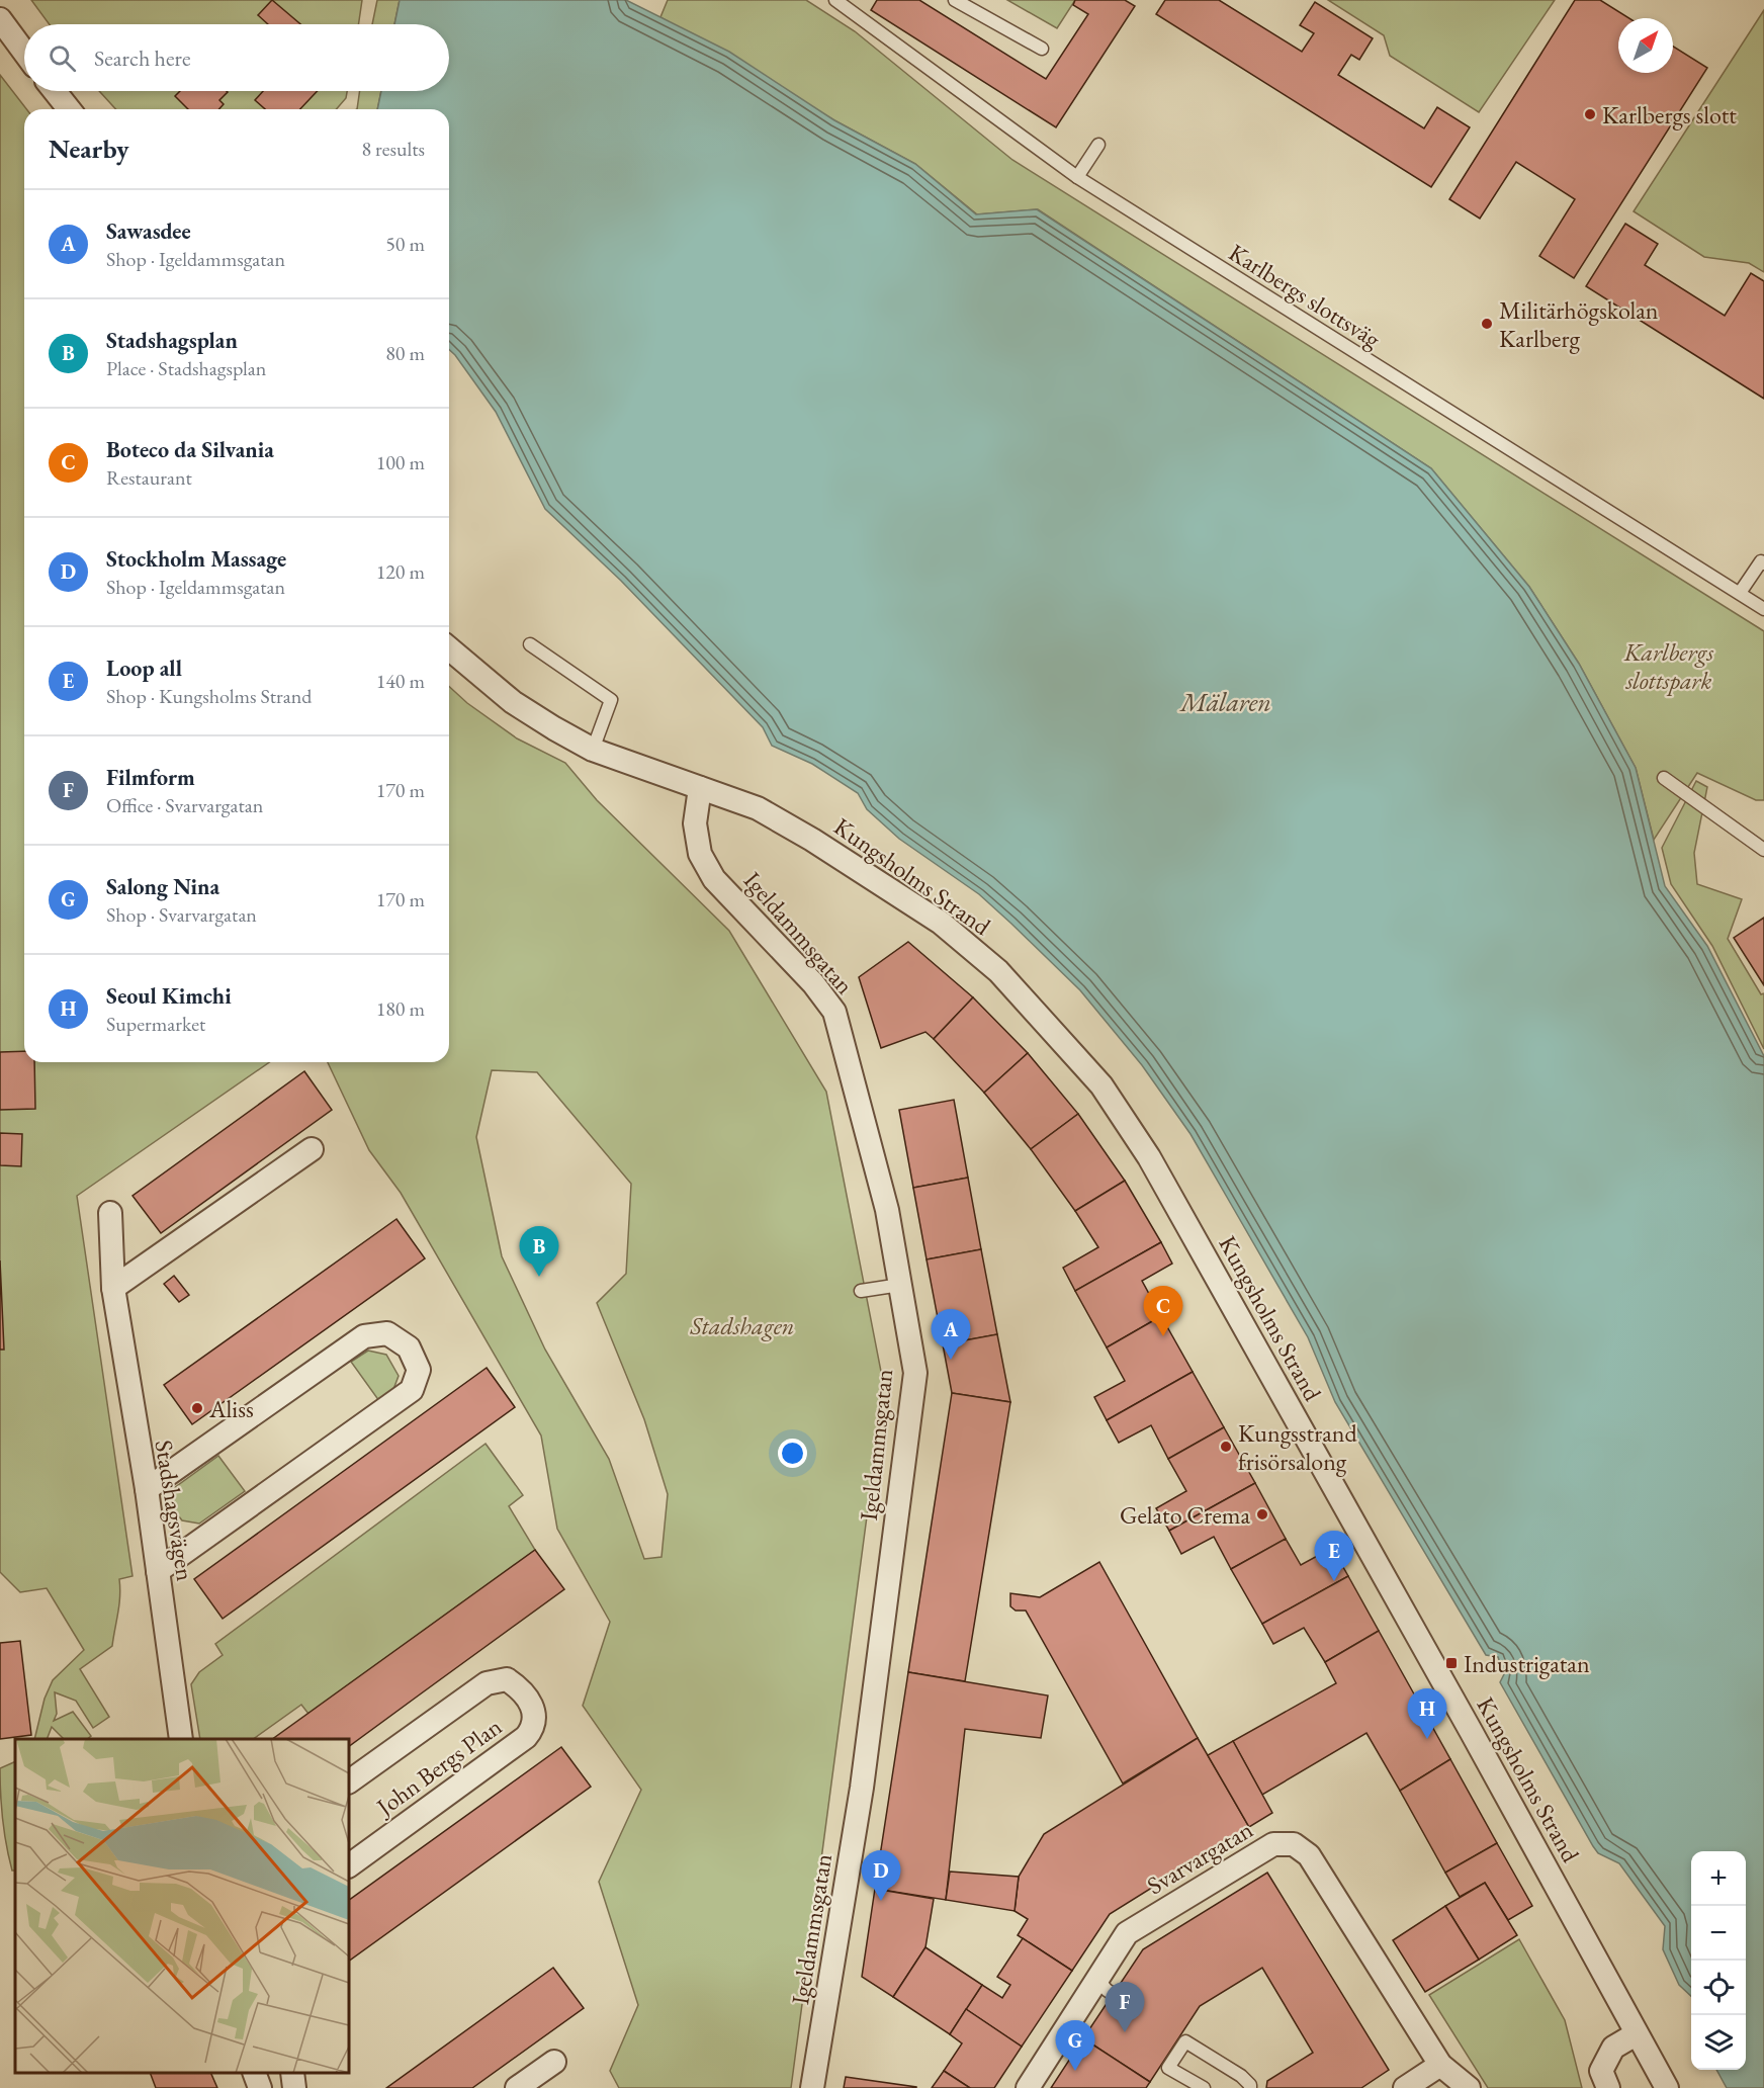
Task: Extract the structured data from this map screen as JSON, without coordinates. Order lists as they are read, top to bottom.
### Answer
{
  "streets": {
    "street": [
      "Kungsholms Strand",
      "Igeldammsgatan",
      "Stadshagsvägen",
      "John Bergs Plan",
      "Svarvargatan"
    ],
    "lane": ["Karlbergs slottsväg"]
  },
  "crossings": [
    ["Kungsholms Strand", "Igeldammsgatan"]
  ],
  "water": ["Mälaren"],
  "parks": ["Karlbergs slottspark", "Stadshagen"],
  "places": {
    "other": [
      "Karlbergs slott",
      "Militärhögskolan Karlberg",
      "Aliss",
      "Kungsstrand frisörsalong",
      "Gelato Crema"
    ],
    "transit": ["Industrigatan"]
  },
  "north": "top right",
  "page": {
    "search": "Search here",
    "heading": ["Nearby", "8 results"],
    "list": [
      {
        "mark": "A",
        "name": "Sawasdee",
        "note": "Shop · Igeldammsgatan",
        "value": "50 m"
      },
      {
        "mark": "B",
        "name": "Stadshagsplan",
        "note": "Place · Stadshagsplan",
        "value": "80 m"
      },
      {
        "mark": "C",
        "name": "Boteco da Silvania",
        "note": "Restaurant",
        "value": "100 m"
      },
      {
        "mark": "D",
        "name": "Stockholm Massage",
        "note": "Shop · Igeldammsgatan",
        "value": "120 m"
      },
      {
        "mark": "E",
        "name": "Loop all",
        "note": "Shop · Kungsholms Strand",
        "value": "140 m"
      },
      {
        "mark": "F",
        "name": "Filmform",
        "note": "Office · Svarvargatan",
        "value": "170 m"
      },
      {
        "mark": "G",
        "name": "Salong Nina",
        "note": "Shop · Svarvargatan",
        "value": "170 m"
      },
      {
        "mark": "H",
        "name": "Seoul Kimchi",
        "note": "Supermarket",
        "value": "180 m"
      }
    ],
    "pins": [
      "B",
      "C",
      "A",
      "E",
      "H",
      "D",
      "F",
      "G"
    ],
    "map_buttons": ["+", "−"]
  }
}
